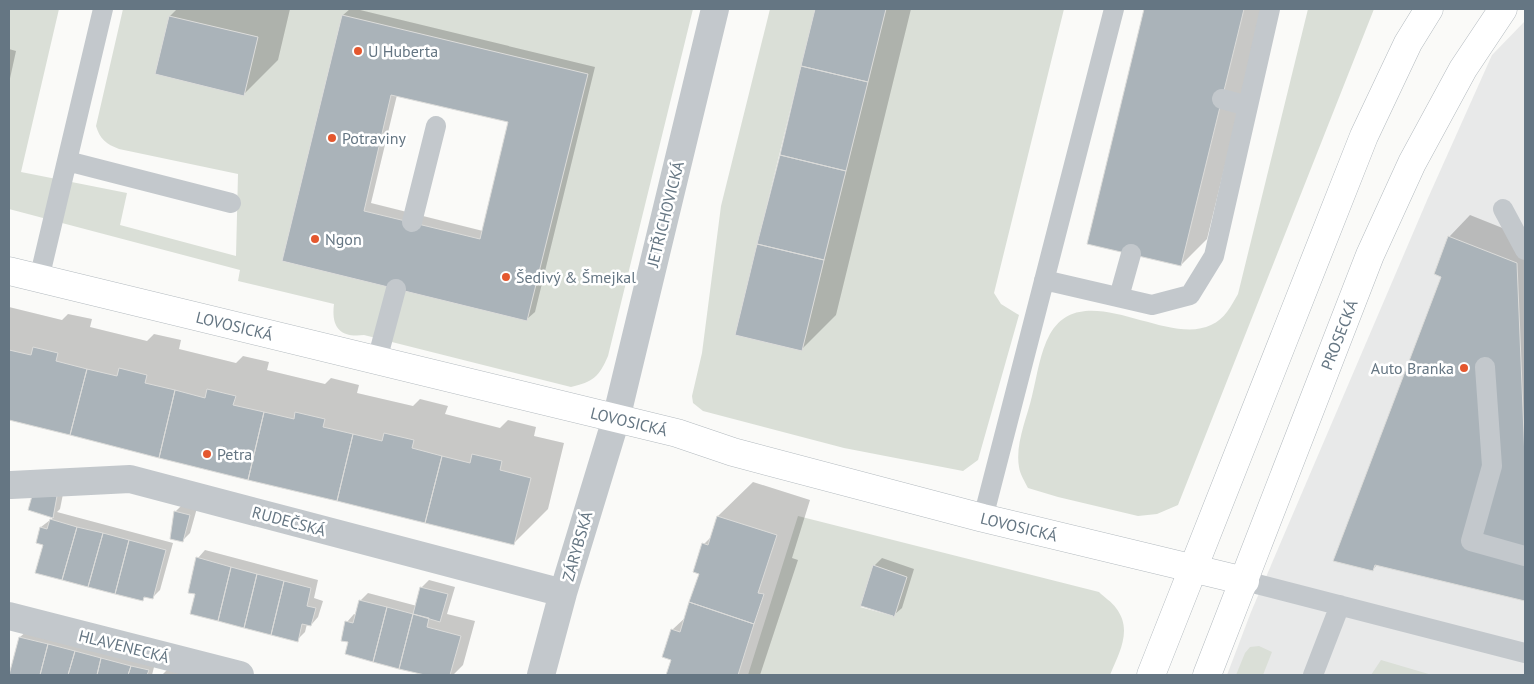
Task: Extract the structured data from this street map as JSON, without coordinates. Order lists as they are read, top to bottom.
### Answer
{
  "streets": {
    "main road": ["LOVOSICKÁ", "PROSECKÁ"],
    "street": [
      "JETŘICHOVICKÁ",
      "RUDEČSKÁ",
      "ZÁRYBSKÁ",
      "HLAVENECKÁ"
    ]
  },
  "crossings": [
    ["JETŘICHOVICKÁ", "LOVOSICKÁ"],
    ["JETŘICHOVICKÁ", "ZÁRYBSKÁ"],
    ["LOVOSICKÁ", "PROSECKÁ"],
    ["LOVOSICKÁ", "ZÁRYBSKÁ"],
    ["RUDEČSKÁ", "ZÁRYBSKÁ"]
  ],
  "places": [
    "U Huberta",
    "Potraviny",
    "Ngon",
    "Šedivý & Šmejkal",
    "Auto Branka",
    "Petra"
  ]
}
